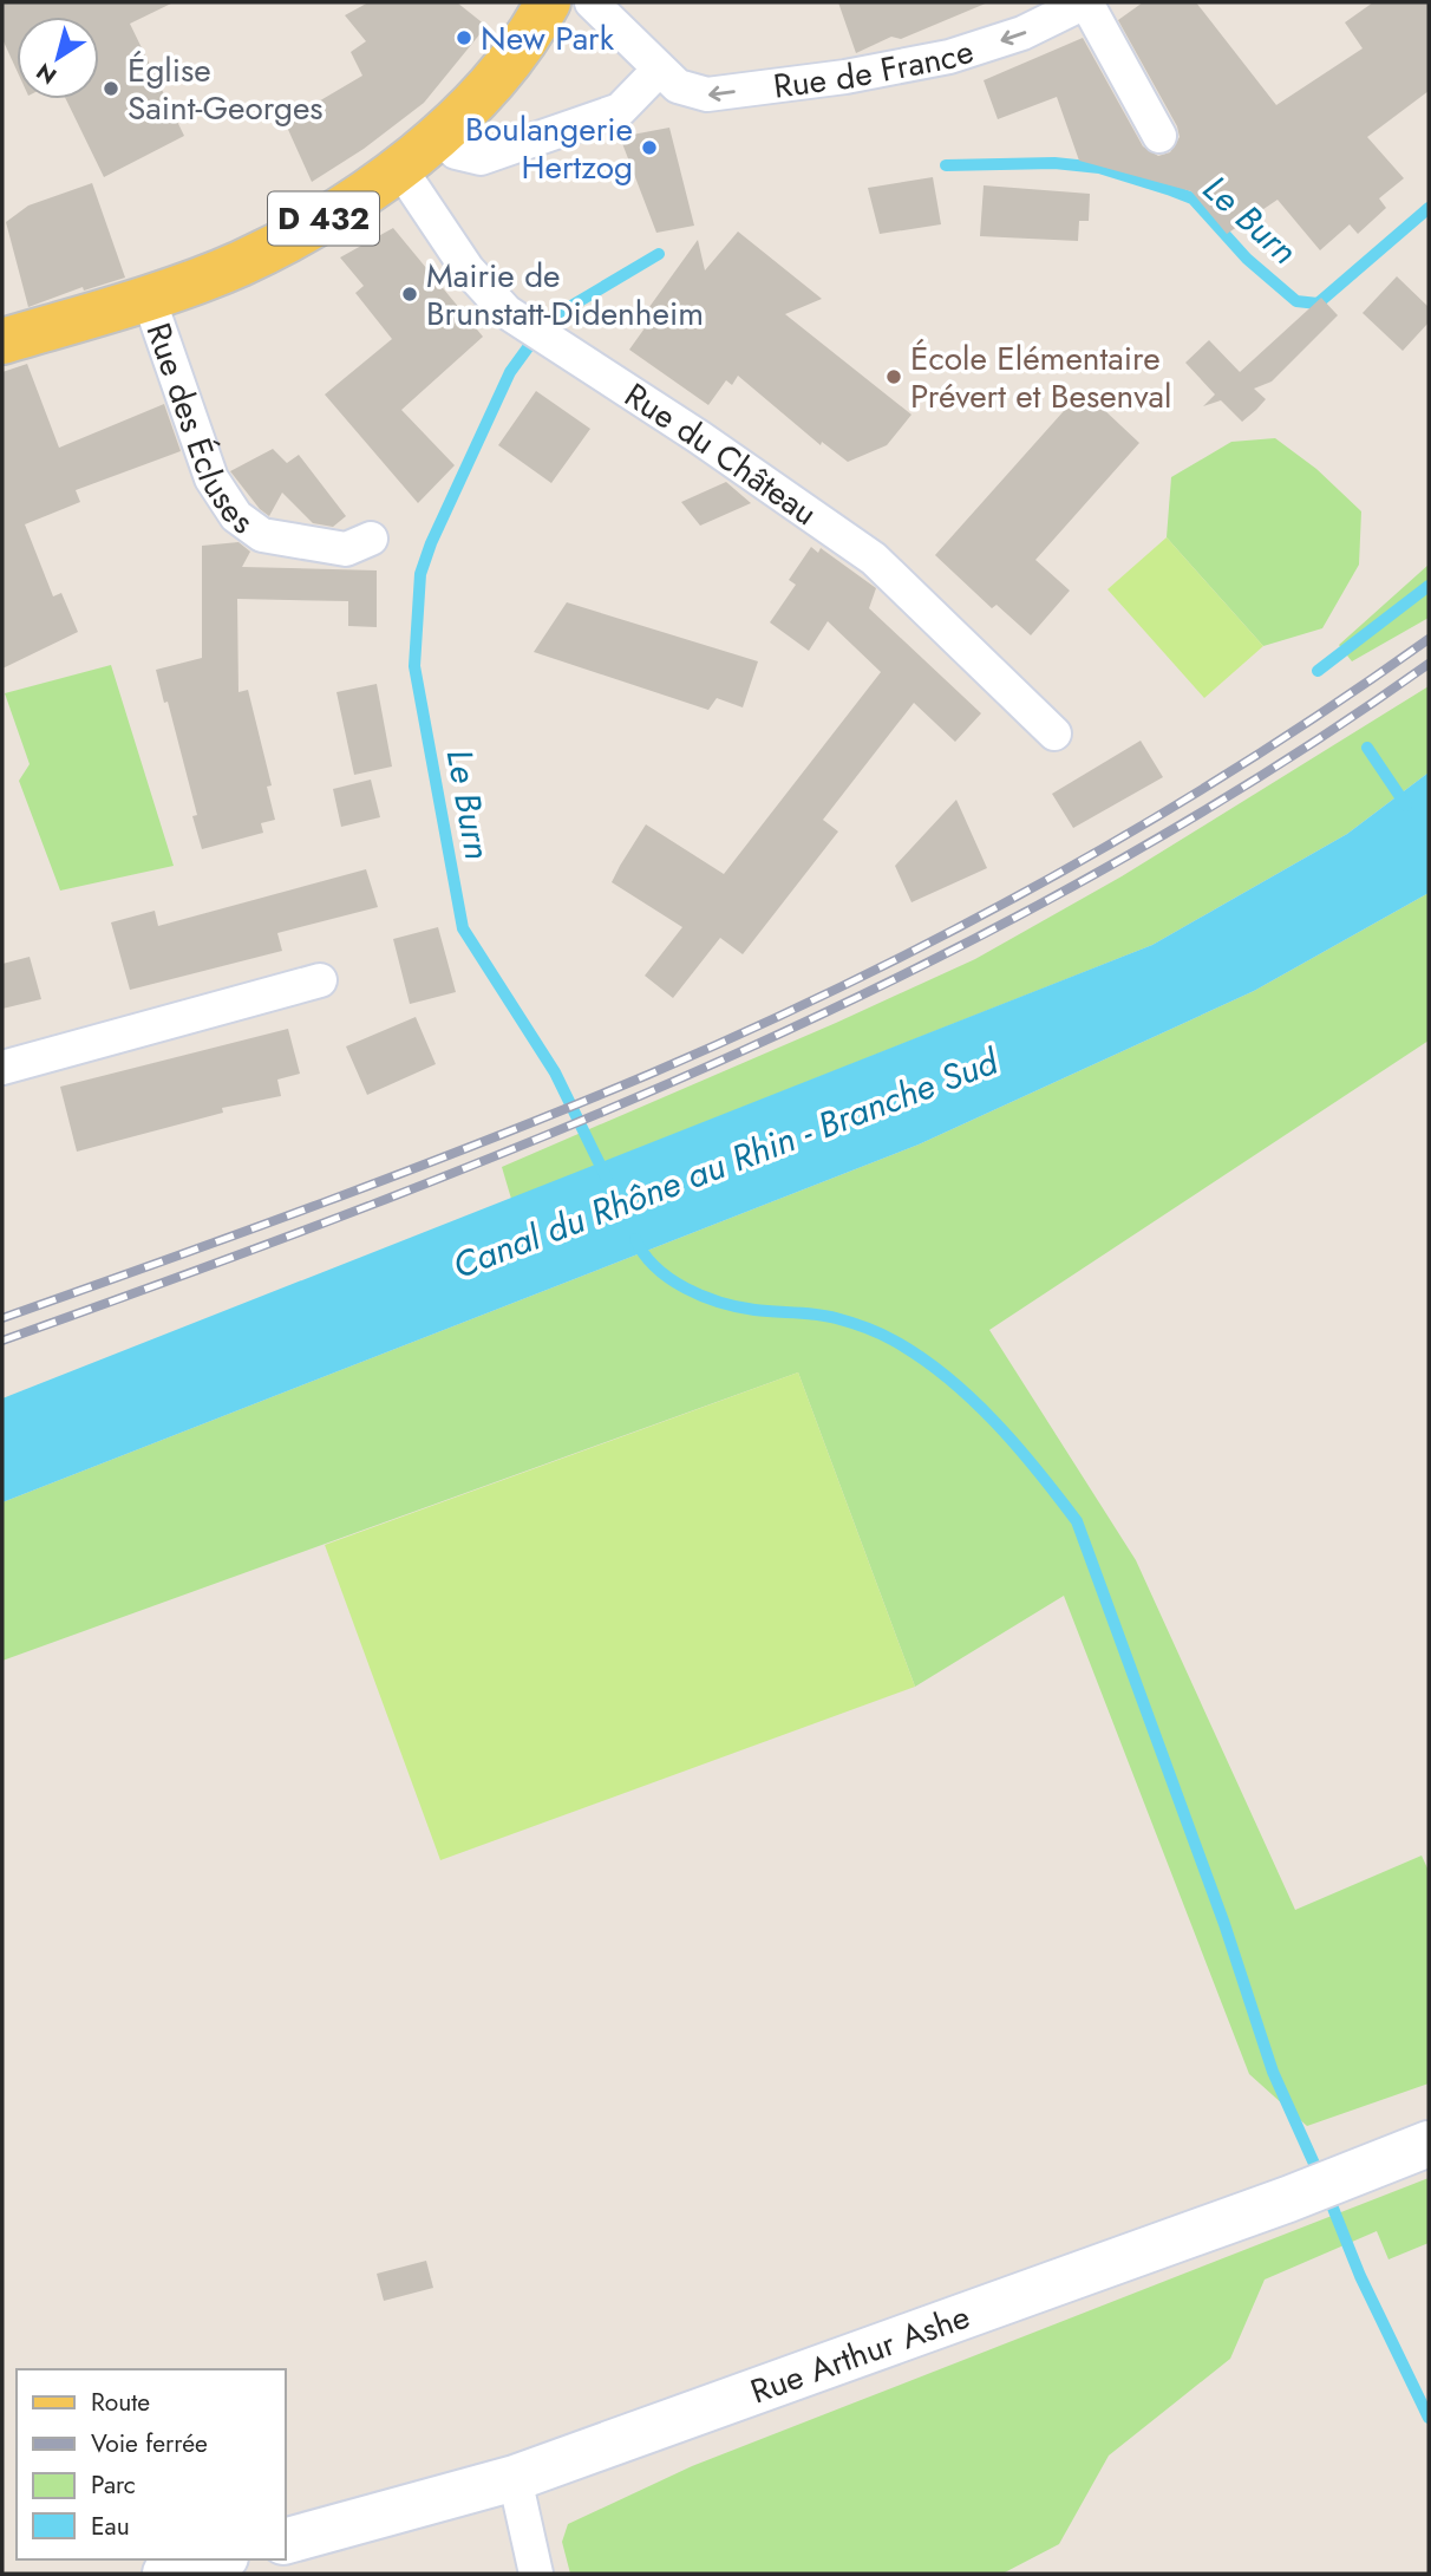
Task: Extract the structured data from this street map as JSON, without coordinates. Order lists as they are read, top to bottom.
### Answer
{
  "streets": {
    "main road": ["D 432", "Rue Arthur Ashe"],
    "street": ["Rue de France", "Rue des Écluses", "Rue du Château"]
  },
  "crossings": [
    ["D 432", "Rue des Écluses"],
    ["D 432", "Rue du Château"]
  ],
  "one_way": ["Rue de France"],
  "water": ["Le Burn", "Canal du Rhône au Rhin - Branche Sud"],
  "places": [
    "New Park",
    "Église Saint-Georges",
    "Boulangerie Hertzog",
    "Mairie de Brunstatt-Didenheim",
    "École Elémentaire Prévert et Besenval"
  ],
  "legend": [
    "Route",
    "Voie ferrée",
    "Parc",
    "Eau"
  ],
  "north": "bottom left"
}
